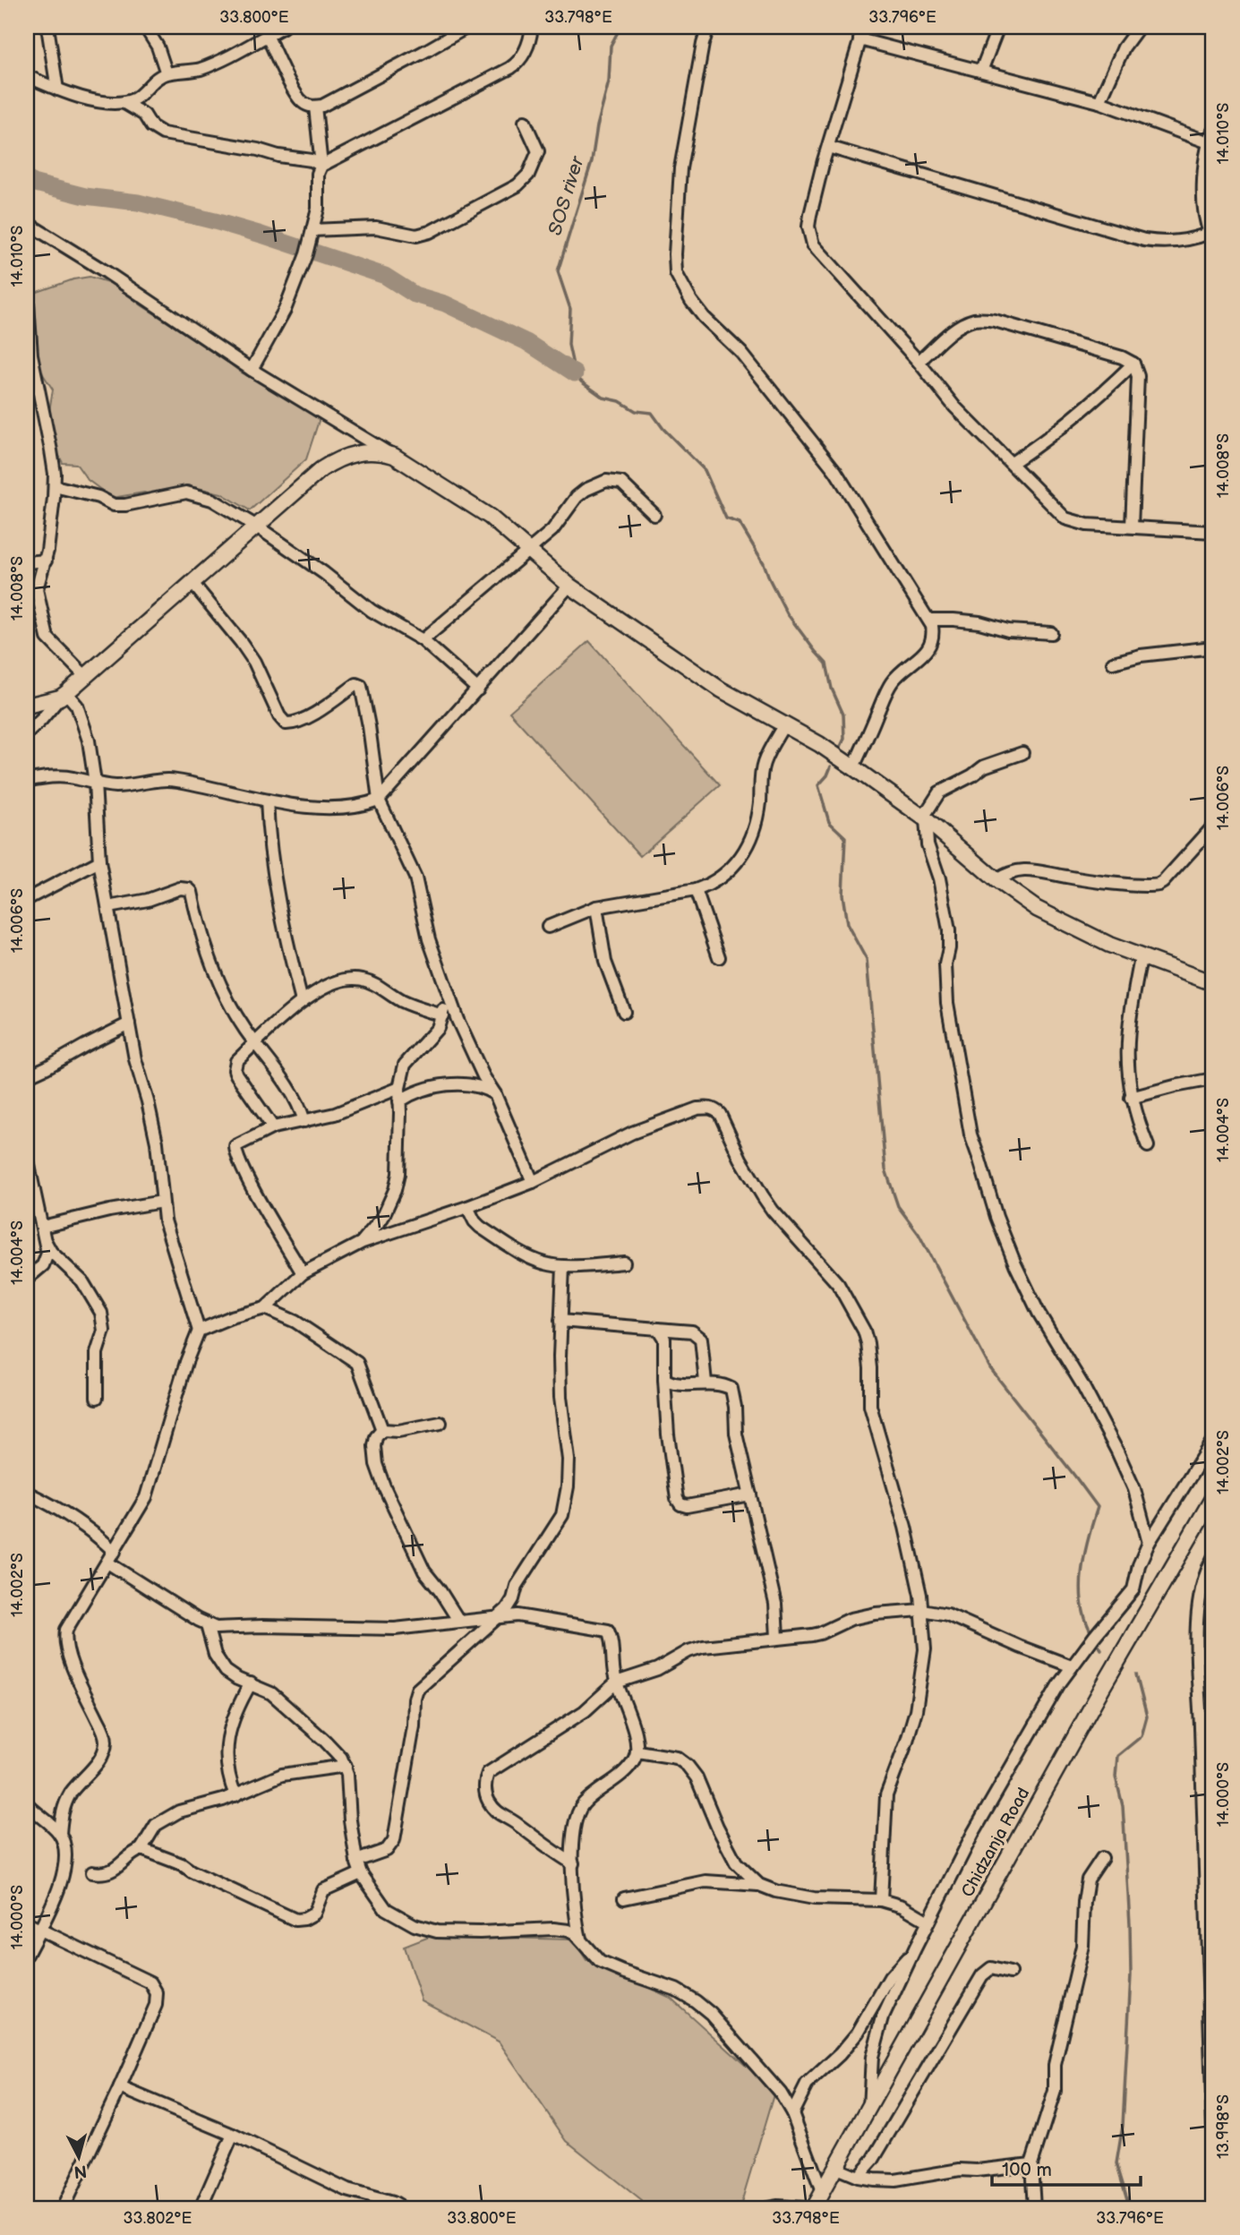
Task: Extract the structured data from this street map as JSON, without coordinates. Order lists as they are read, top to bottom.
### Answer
{
  "streets": {
    "street": ["Chidzanja Road"]
  },
  "water": ["SOS river"],
  "scale_bar": "100 m",
  "north": "bottom",
  "coordinates": [
    "33.800°E",
    "33.798°E",
    "33.796°E",
    "14.010°S",
    "14.008°S",
    "14.006°S",
    "14.004°S",
    "14.002°S",
    "14.000°S",
    "13.998°S",
    "33.802°E"
  ]
}
